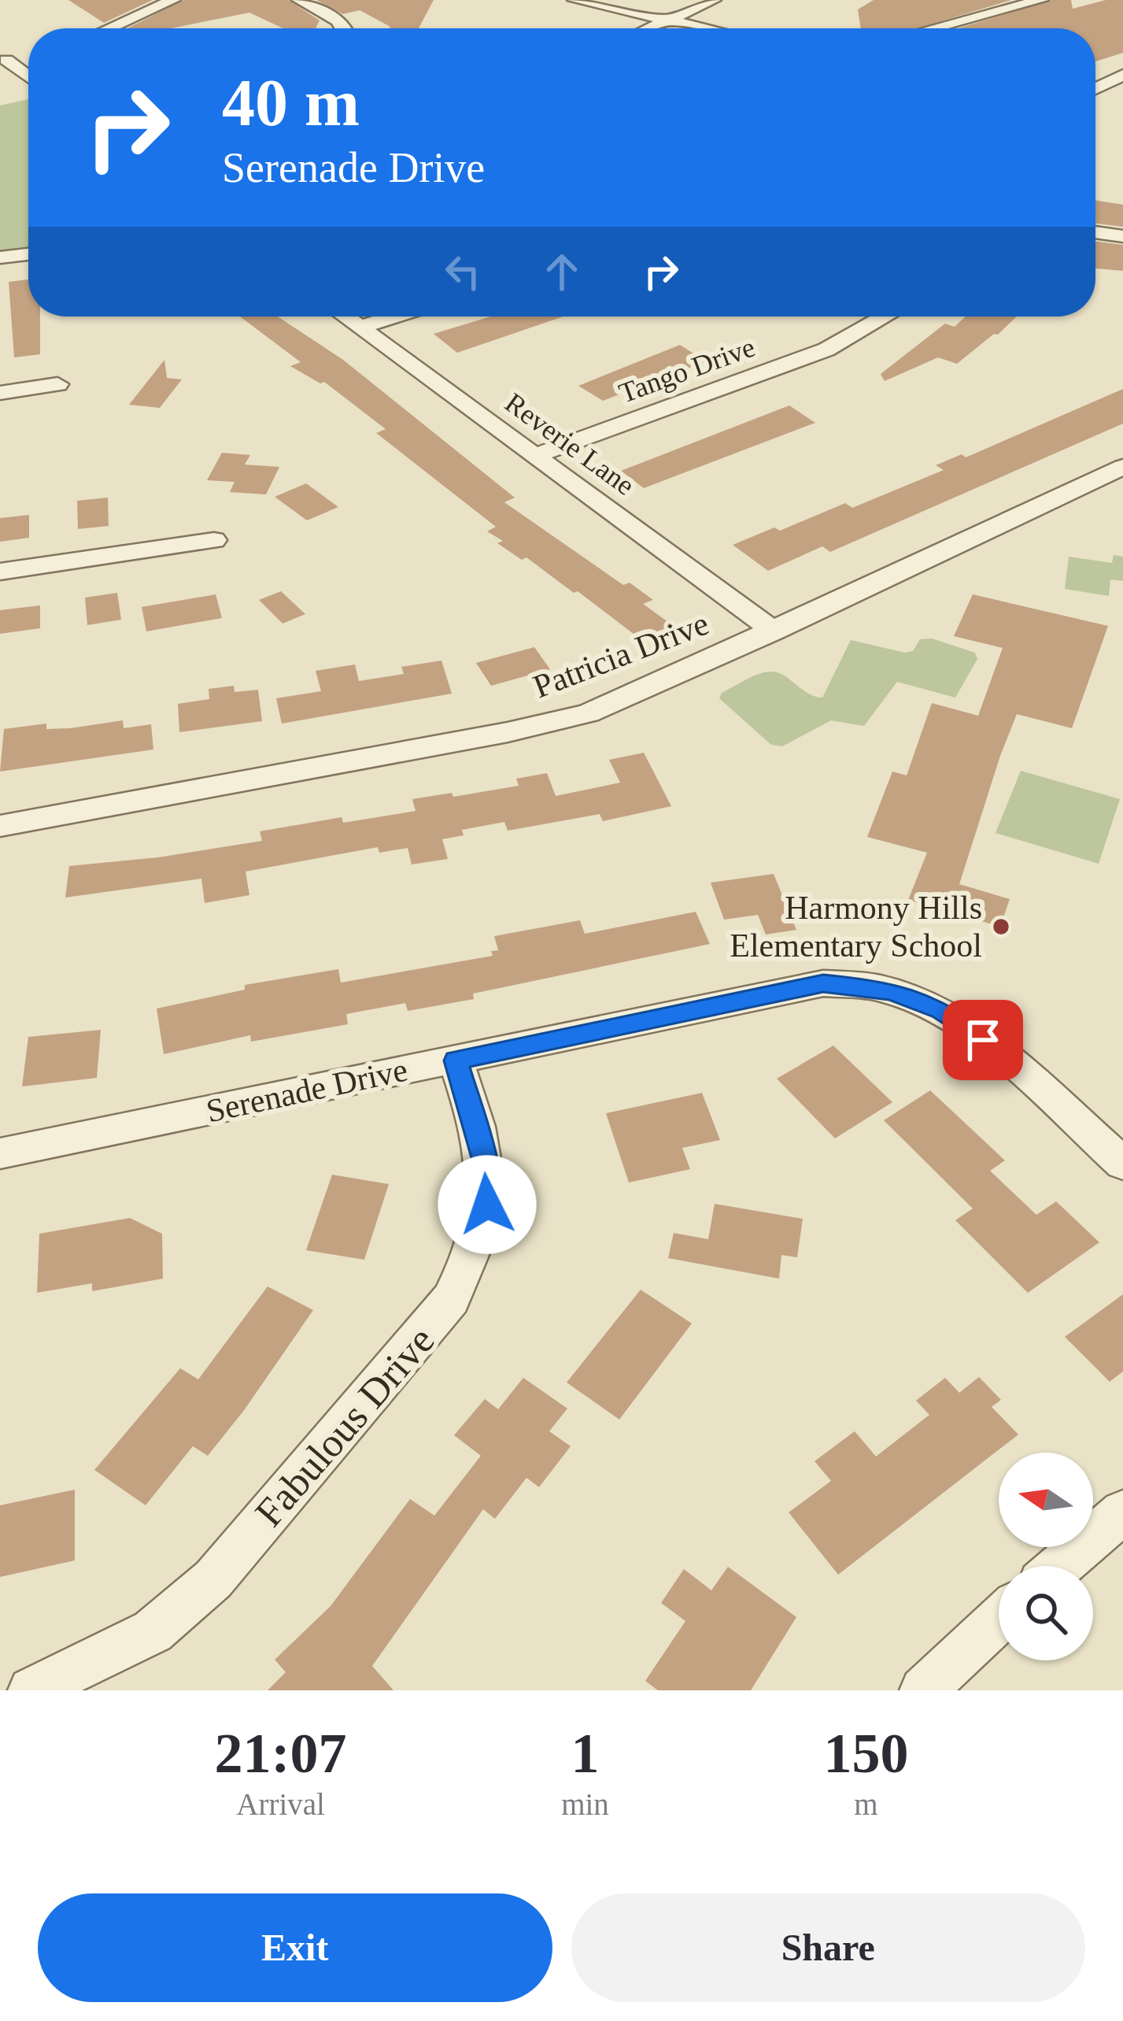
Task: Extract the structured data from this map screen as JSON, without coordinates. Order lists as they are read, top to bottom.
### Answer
{
  "streets": {
    "street": [
      "Tango Drive",
      "Reverie Lane",
      "Patricia Drive",
      "Serenade Drive",
      "Fabulous Drive"
    ]
  },
  "crossings": [
    ["Tango Drive", "Reverie Lane"],
    ["Reverie Lane", "Patricia Drive"],
    ["Serenade Drive", "Fabulous Drive"]
  ],
  "places": ["Harmony Hills Elementary School"],
  "north": "left",
  "page": {
    "turn": ["40 m", "Serenade Drive"],
    "eta": [
      "21:07",
      "Arrival",
      "1",
      "min",
      "150",
      "m"
    ],
    "buttons": ["Exit", "Share"]
  }
}
